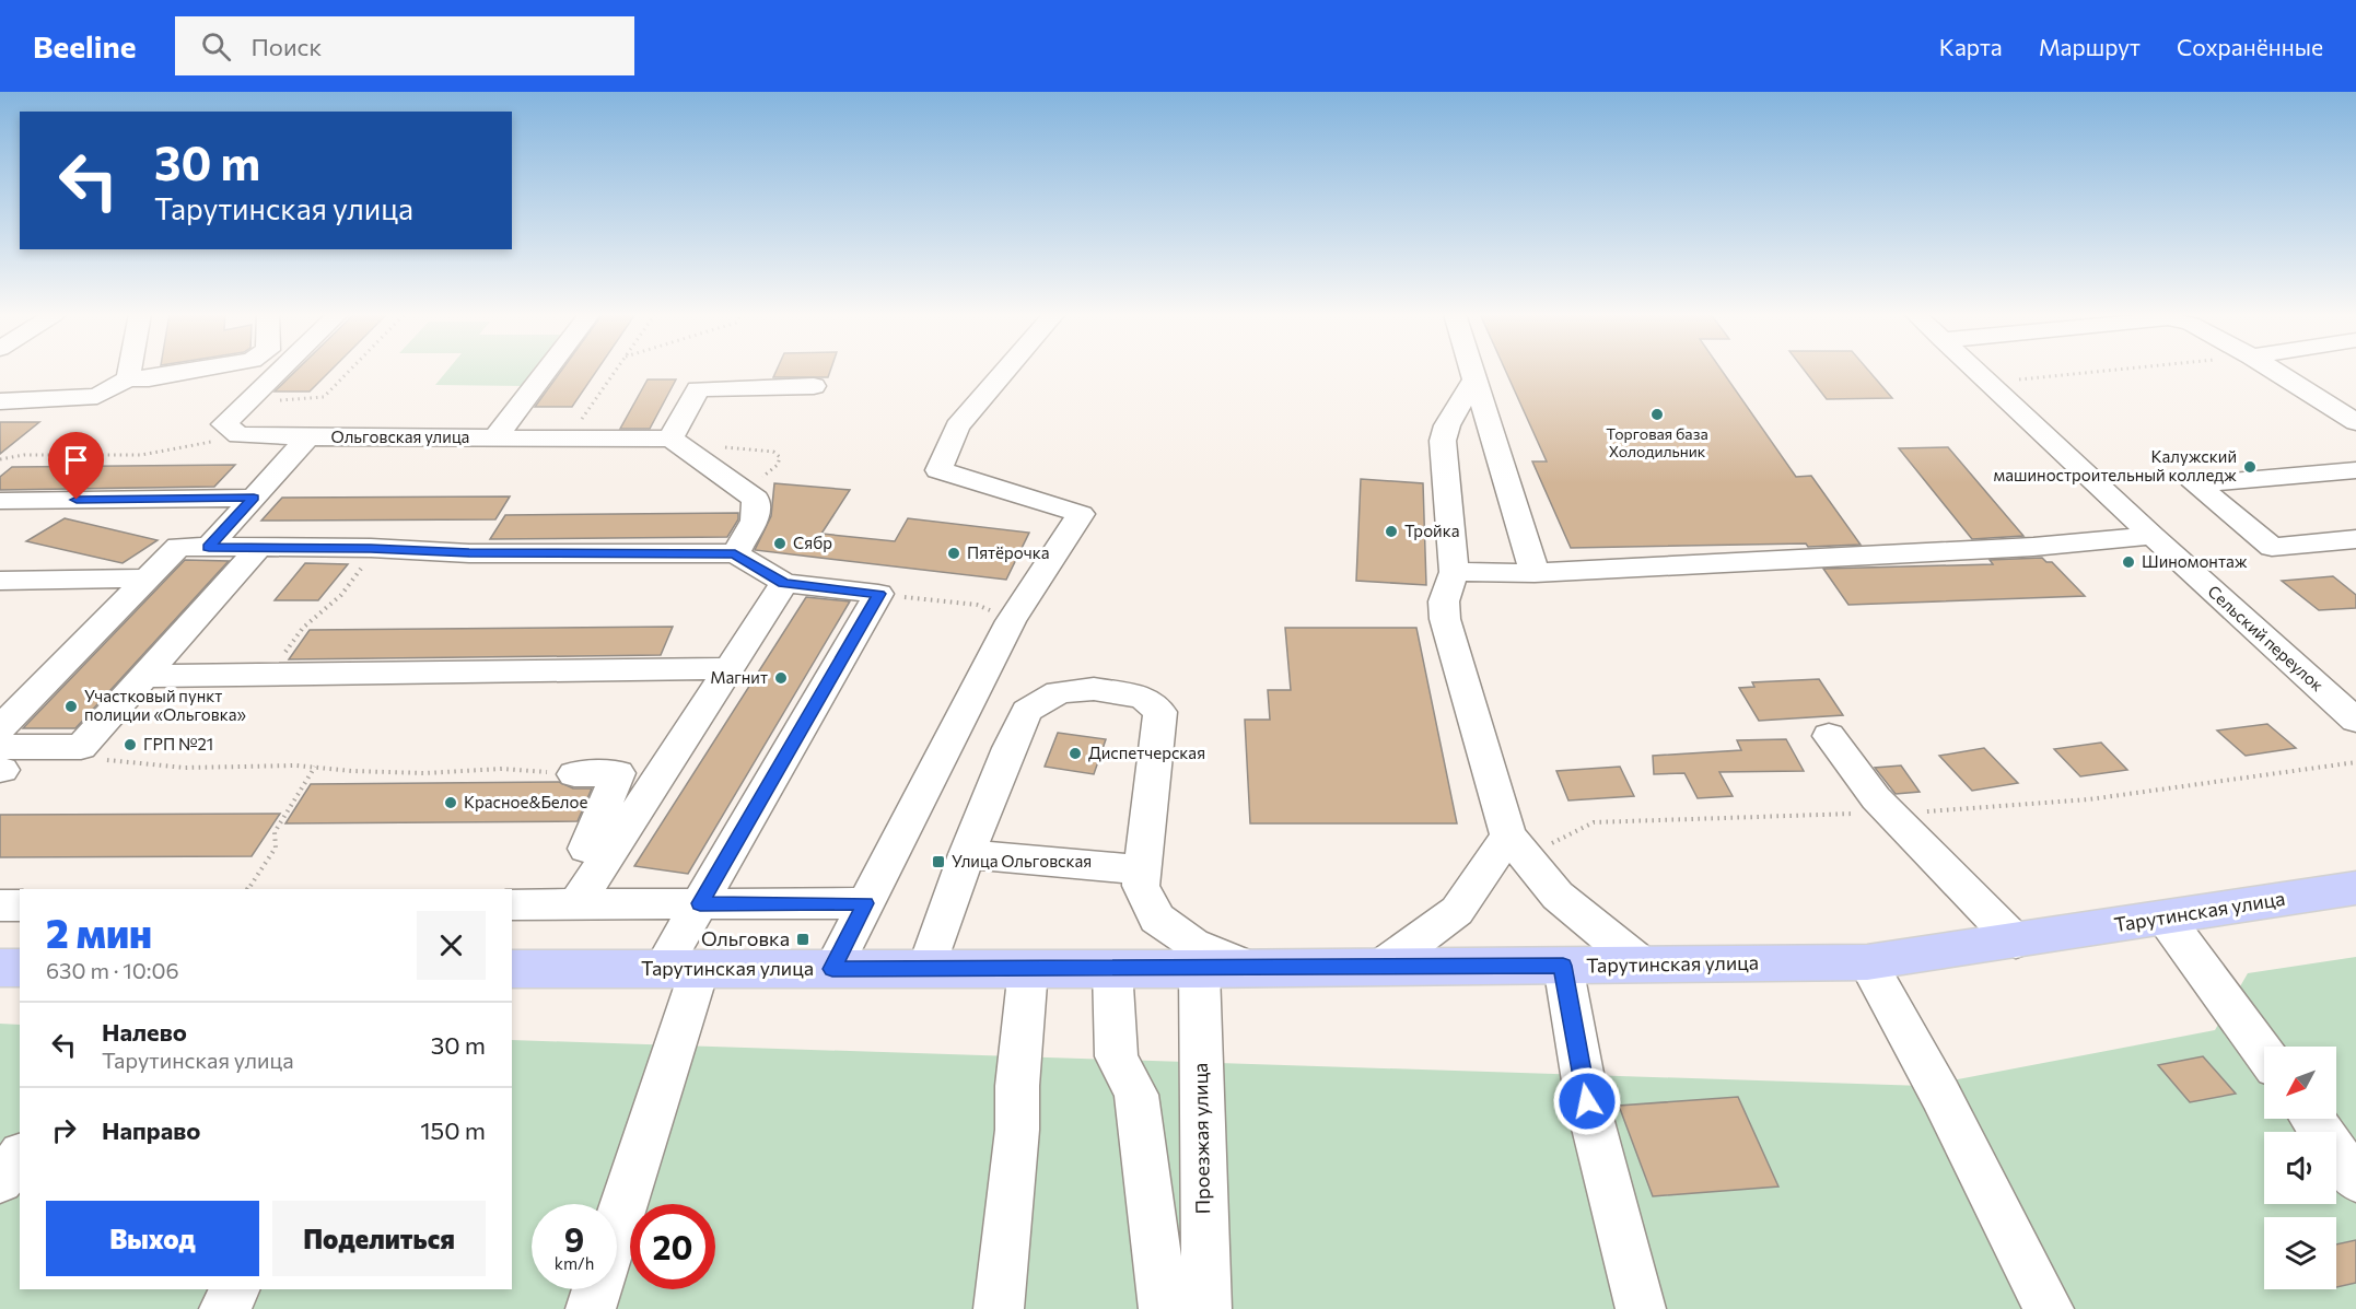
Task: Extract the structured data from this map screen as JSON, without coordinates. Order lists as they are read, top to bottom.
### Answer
{
  "streets": {
    "main road": ["Тарутинская улица"],
    "street": ["Ольговская улица", "Сельский переулок", "Проезжая улица"]
  },
  "crossings": [
    ["Тарутинская улица", "Проезжая улица"]
  ],
  "places": {
    "other": [
      "Торговая база Холодильник",
      "Калужский машиностроительный колледж",
      "Тройка",
      "Сябр",
      "Пятёрочка",
      "Шиномонтаж",
      "Магнит",
      "Участковый пункт полиции «Ольговка»",
      "ГРП №21",
      "Диспетчерская",
      "Красное&Белое"
    ],
    "transit": ["Улица Ольговская", "Ольговка"]
  },
  "north": "bottom left",
  "page": {
    "header": "Beeline",
    "search": "Поиск",
    "nav": ["Карта", "Маршрут", "Сохранённые"],
    "turn": ["30 m", "Тарутинская улица"],
    "heading": ["2 мин", "630 m · 10:06"],
    "list": [
      {
        "name": "Налево",
        "note": "Тарутинская улица",
        "value": "30 m"
      },
      {
        "name": "Направо",
        "value": "150 m"
      }
    ],
    "buttons": ["Выход", "Поделиться"],
    "speed": "9 km/h",
    "limit": "20"
  }
}
